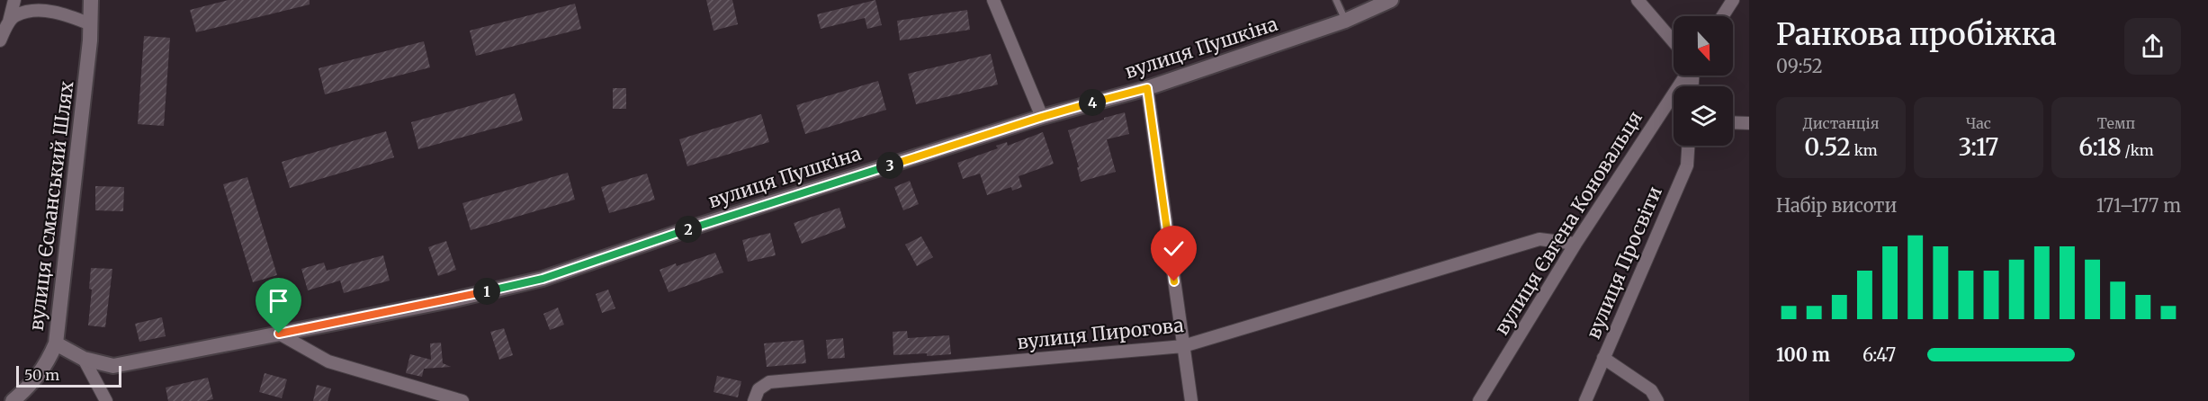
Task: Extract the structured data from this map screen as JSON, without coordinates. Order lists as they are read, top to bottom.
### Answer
{
  "streets": {
    "street": [
      "вулиця Пушкіна",
      "вулиця Єсманський Шлях",
      "вулиця Євгена Коновальця",
      "вулиця Просвіти",
      "вулиця Пирогова"
    ]
  },
  "crossings": [
    ["вулиця Пушкіна", "вулиця Єсманський Шлях"],
    ["вулиця Євгена Коновальця", "вулиця Пирогова"]
  ],
  "scale_bar": "50 m",
  "north": "bottom",
  "page": {
    "heading": ["Ранкова пробіжка", "09:52"],
    "pins": [
      "4",
      "3",
      "2",
      "1"
    ],
    "stats": [
      ["Дистанція", "0.52 km"],
      ["Час", "3:17"],
      ["Темп", "6:18 /km"]
    ],
    "chart": ["Набір висоти", "171–177 m"],
    "list": [
      {
        "name": "100 m",
        "note": "6:47"
      }
    ],
    "scale": "50 m"
  }
}
